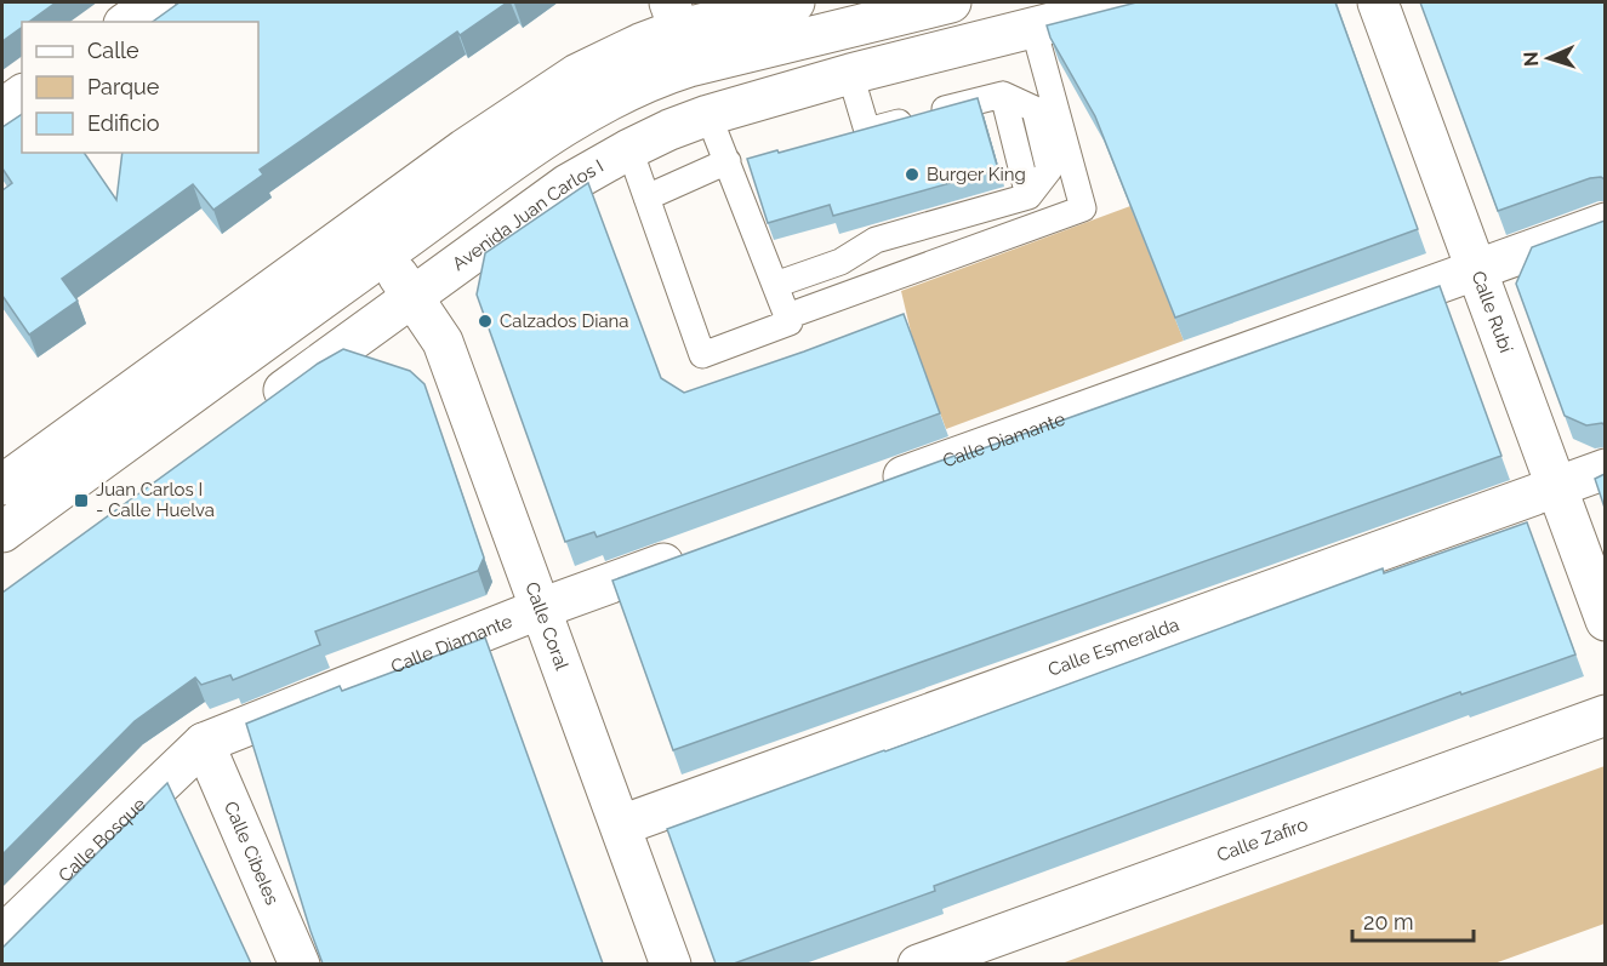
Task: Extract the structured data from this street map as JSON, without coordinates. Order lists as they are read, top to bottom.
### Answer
{
  "streets": {
    "street": [
      "Avenida Juan Carlos I",
      "Calle Rubí",
      "Calle Diamante",
      "Calle Coral",
      "Calle Esmeralda",
      "Calle Bosque",
      "Calle Zafiro",
      "Calle Cibeles"
    ]
  },
  "crossings": [
    ["Avenida Juan Carlos I", "Calle Coral"],
    ["Calle Rubí", "Calle Diamante"],
    ["Calle Rubí", "Calle Esmeralda"],
    ["Calle Diamante", "Calle Coral"],
    ["Calle Diamante", "Calle Bosque"],
    ["Calle Diamante", "Calle Cibeles"],
    ["Calle Coral", "Calle Esmeralda"],
    ["Calle Bosque", "Calle Cibeles"]
  ],
  "places": {
    "other": ["Burger King", "Calzados Diana"],
    "transit": ["Juan Carlos I - Calle Huelva"]
  },
  "legend": ["Calle", "Parque", "Edificio"],
  "scale_bar": "20 m",
  "north": "left"
}
